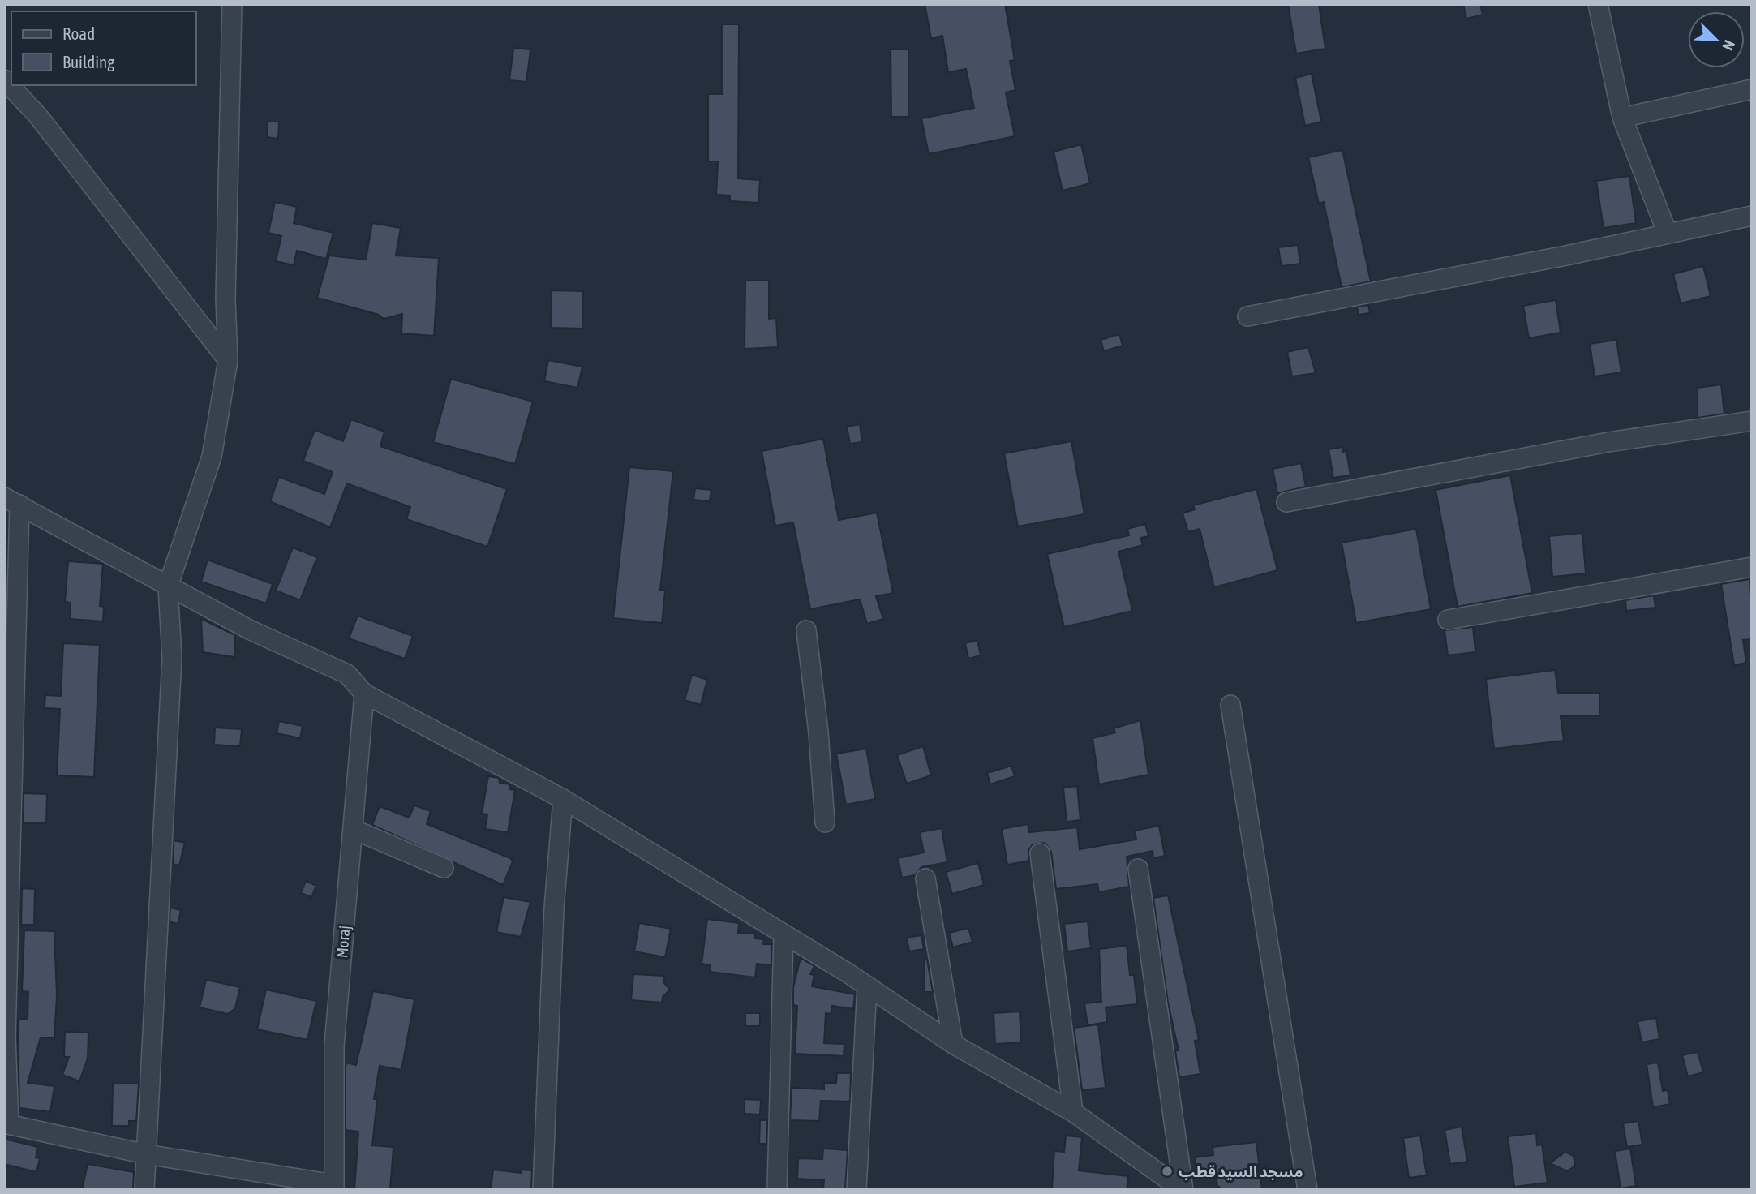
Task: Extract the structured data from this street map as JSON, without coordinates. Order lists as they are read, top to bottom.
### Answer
{
  "streets": {
    "street": ["Moraj"]
  },
  "places": ["مسجد السيد قطب"],
  "legend": ["Road", "Building"],
  "north": "bottom right"
}
